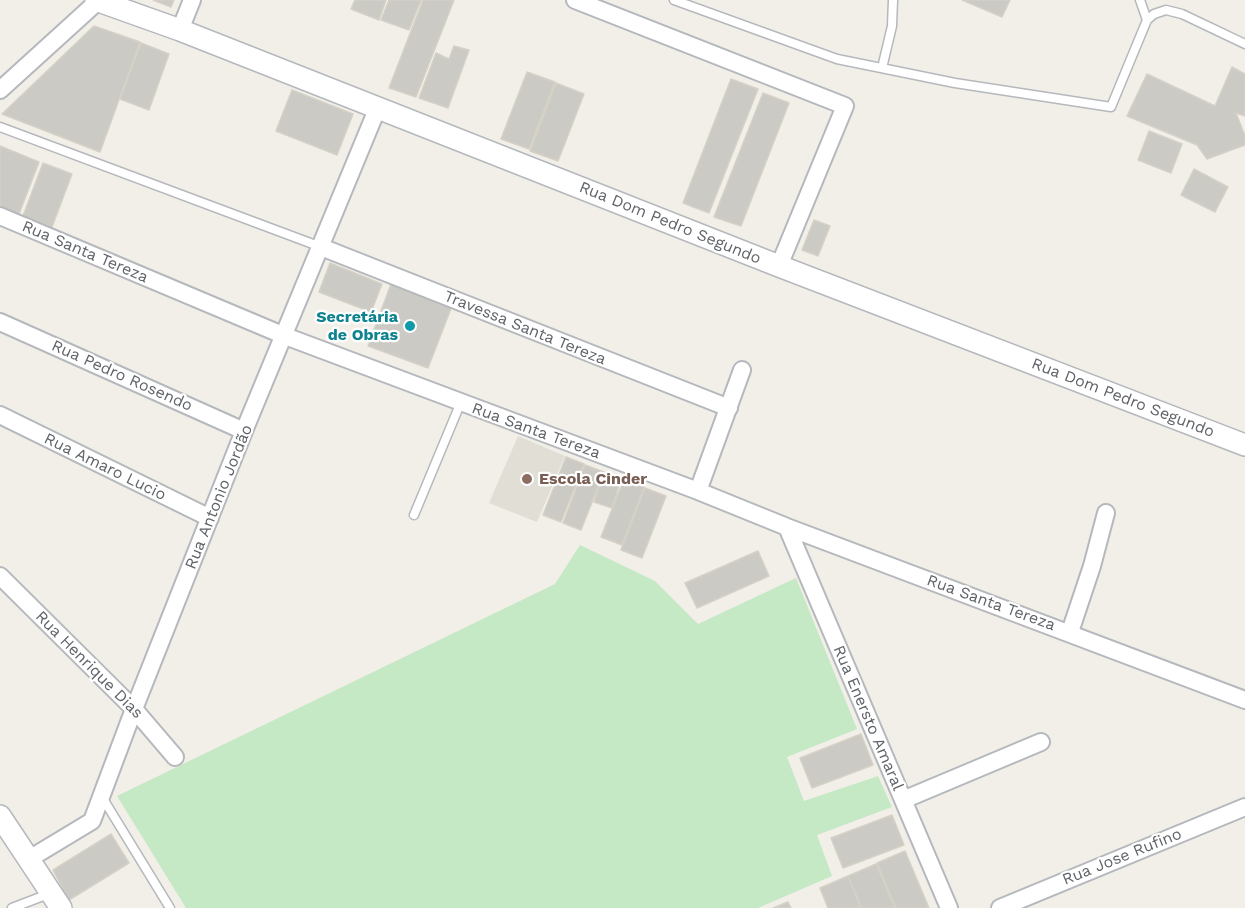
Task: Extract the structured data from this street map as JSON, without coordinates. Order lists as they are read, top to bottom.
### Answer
{
  "streets": {
    "street": [
      "Rua Dom Pedro Segundo",
      "Rua Santa Tereza",
      "Travessa Santa Tereza",
      "Rua Pedro Rosendo",
      "Rua Amaro Lucio",
      "Rua Antonio Jordão",
      "Rua Henrique Dias",
      "Rua Enersto Amaral",
      "Rua Jose Rufino"
    ]
  },
  "crossings": [
    ["Rua Dom Pedro Segundo", "Rua Antonio Jordão"],
    ["Rua Santa Tereza", "Rua Antonio Jordão"],
    ["Rua Santa Tereza", "Rua Enersto Amaral"],
    ["Travessa Santa Tereza", "Rua Antonio Jordão"],
    ["Rua Pedro Rosendo", "Rua Antonio Jordão"],
    ["Rua Amaro Lucio", "Rua Antonio Jordão"],
    ["Rua Antonio Jordão", "Rua Henrique Dias"]
  ],
  "places": ["Secretária de Obras", "Escola Cinder"]
}
